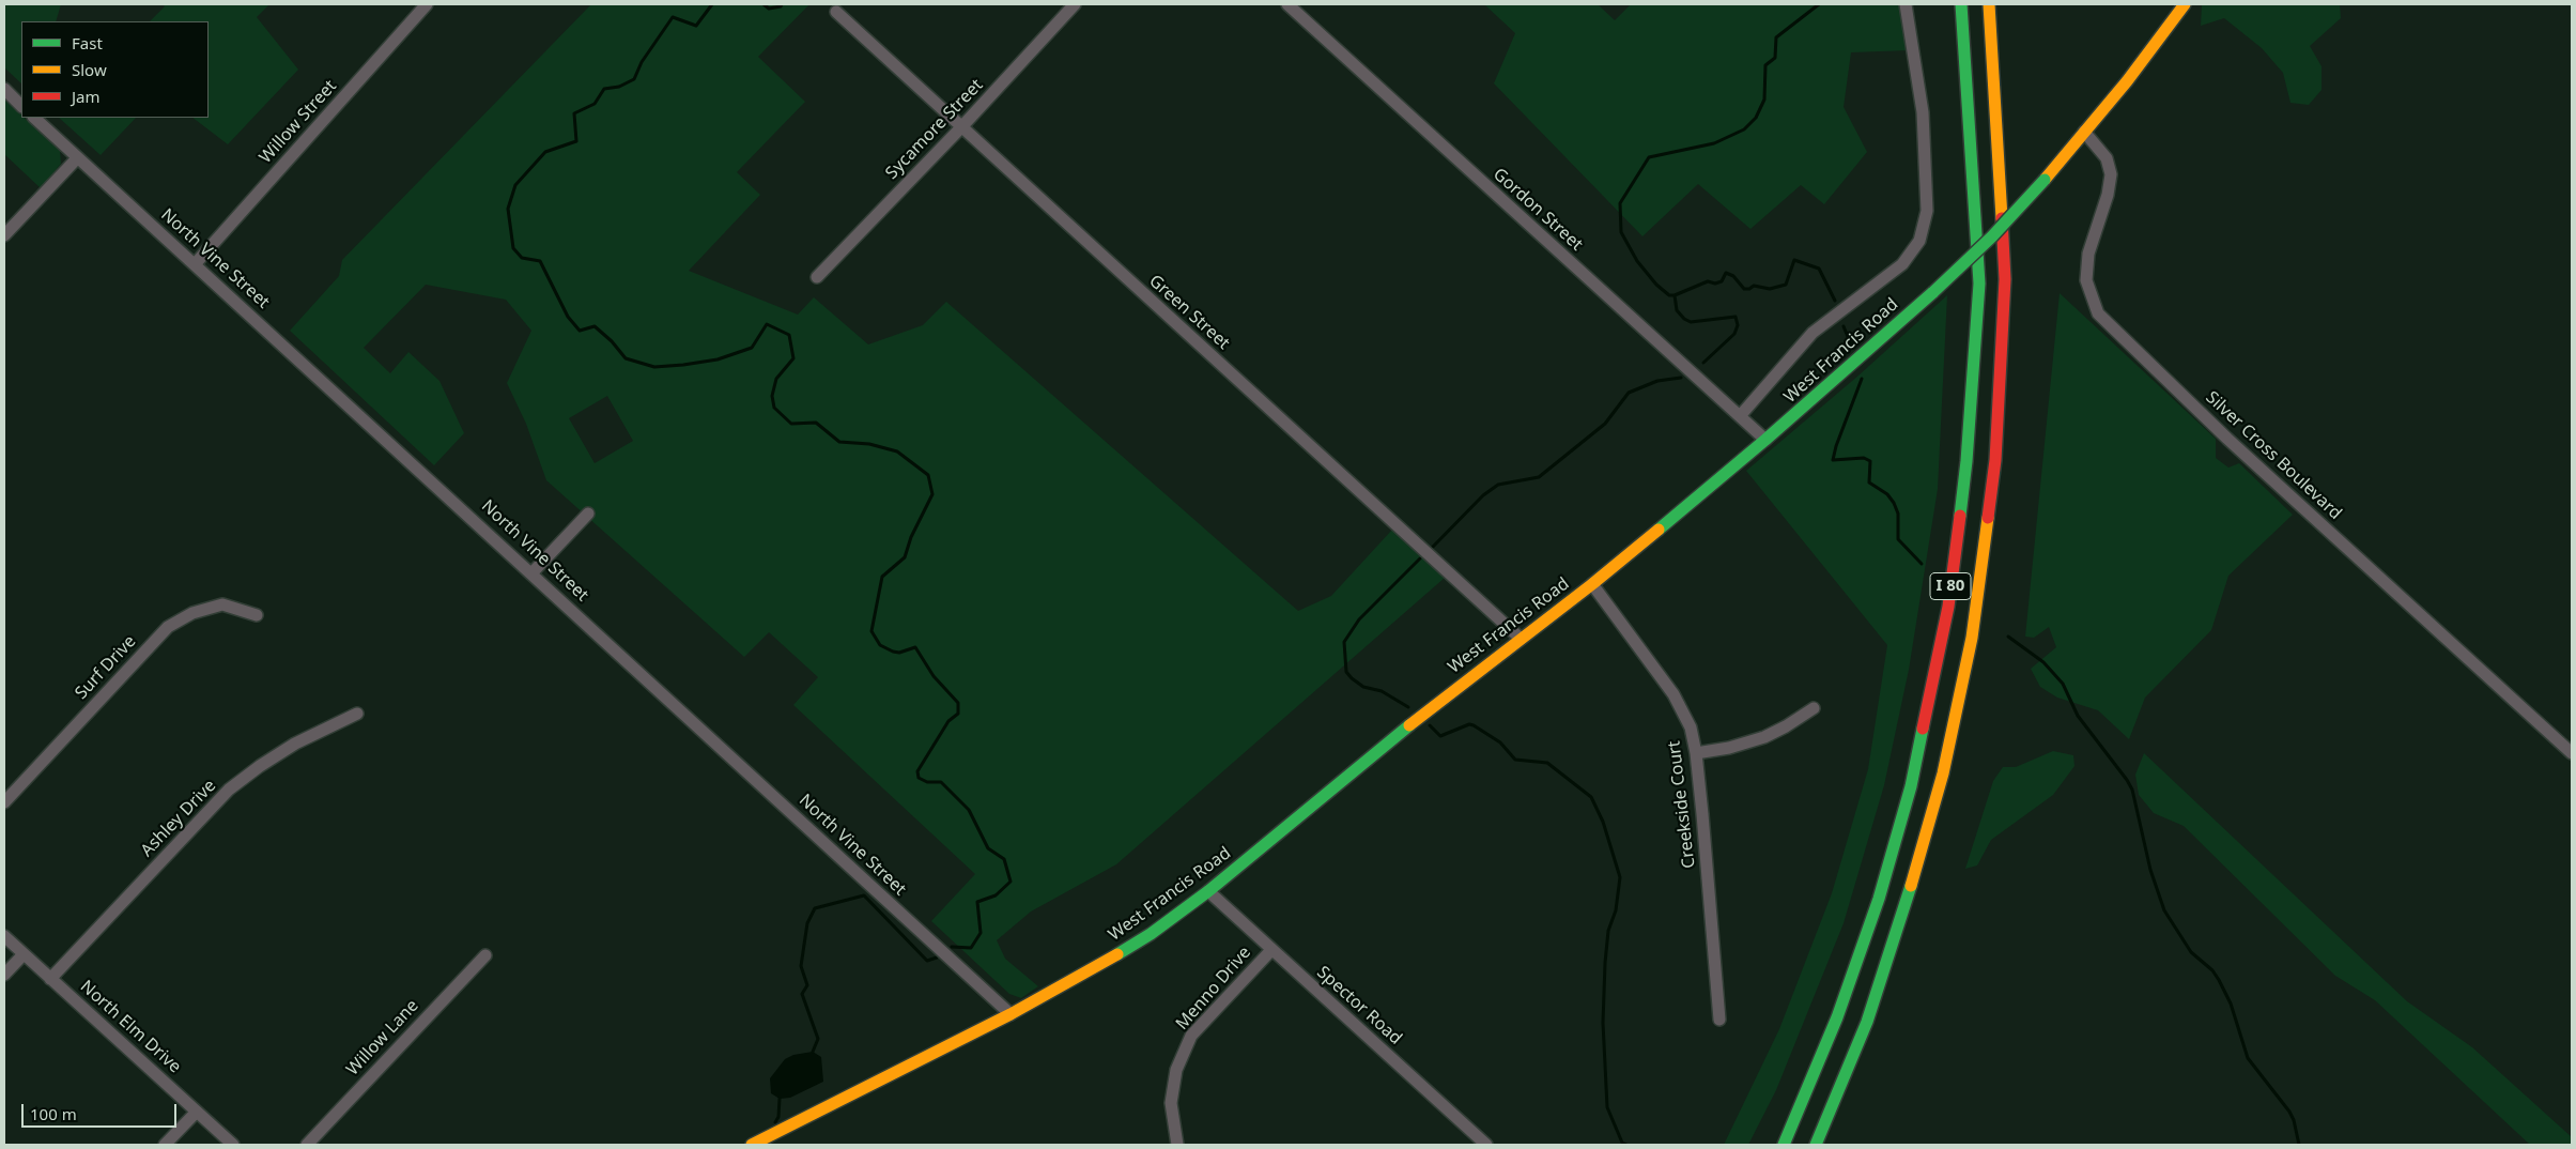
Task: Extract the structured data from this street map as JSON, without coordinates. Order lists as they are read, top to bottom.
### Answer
{
  "streets": {
    "main road": ["West Francis Road", "I 80"],
    "street": [
      "Willow Street",
      "Sycamore Street",
      "Gordon Street",
      "North Vine Street",
      "Green Street",
      "Silver Cross Boulevard",
      "Surf Drive",
      "Creekside Court",
      "Ashley Drive",
      "Menno Drive",
      "Spector Road",
      "North Elm Drive",
      "Willow Lane"
    ]
  },
  "crossings": [
    ["Willow Street", "North Vine Street"],
    ["Sycamore Street", "Green Street"],
    ["Gordon Street", "West Francis Road"],
    ["North Vine Street", "West Francis Road"],
    ["Green Street", "West Francis Road"],
    ["West Francis Road", "Silver Cross Boulevard"],
    ["West Francis Road", "Creekside Court"],
    ["West Francis Road", "Spector Road"],
    ["Ashley Drive", "North Elm Drive"],
    ["Menno Drive", "Spector Road"]
  ],
  "legend": ["Fast", "Slow", "Jam"],
  "scale_bar": "100 m"
}
